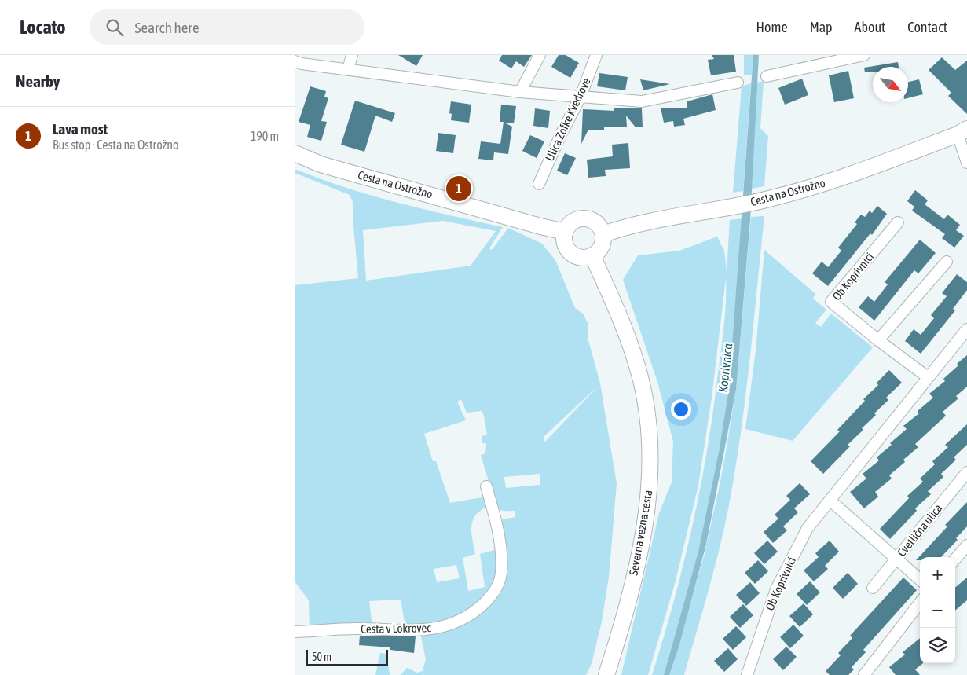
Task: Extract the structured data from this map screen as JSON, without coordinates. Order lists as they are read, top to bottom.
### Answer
{
  "streets": {
    "street": [
      "Ulica Zofke Kvedrove",
      "Cesta na Ostrožno",
      "Ob Koprivnici",
      "Cvetlična ulica",
      "Severna vezna cesta",
      "Cesta v Lokrovec"
    ]
  },
  "crossings": [
    ["Cesta na Ostrožno", "Severna vezna cesta"]
  ],
  "water": ["Koprivnica"],
  "scale_bar": "50 m",
  "north": "bottom right",
  "page": {
    "header": "Locato",
    "search": "Search here",
    "nav": [
      "Home",
      "Map",
      "About",
      "Contact"
    ],
    "heading": "Nearby",
    "list": [
      {
        "mark": "1",
        "name": "Lava most",
        "note": "Bus stop · Cesta na Ostrožno",
        "value": "190 m"
      }
    ],
    "pins": "1",
    "map_buttons": ["+", "−"],
    "scale": "50 m"
  }
}
